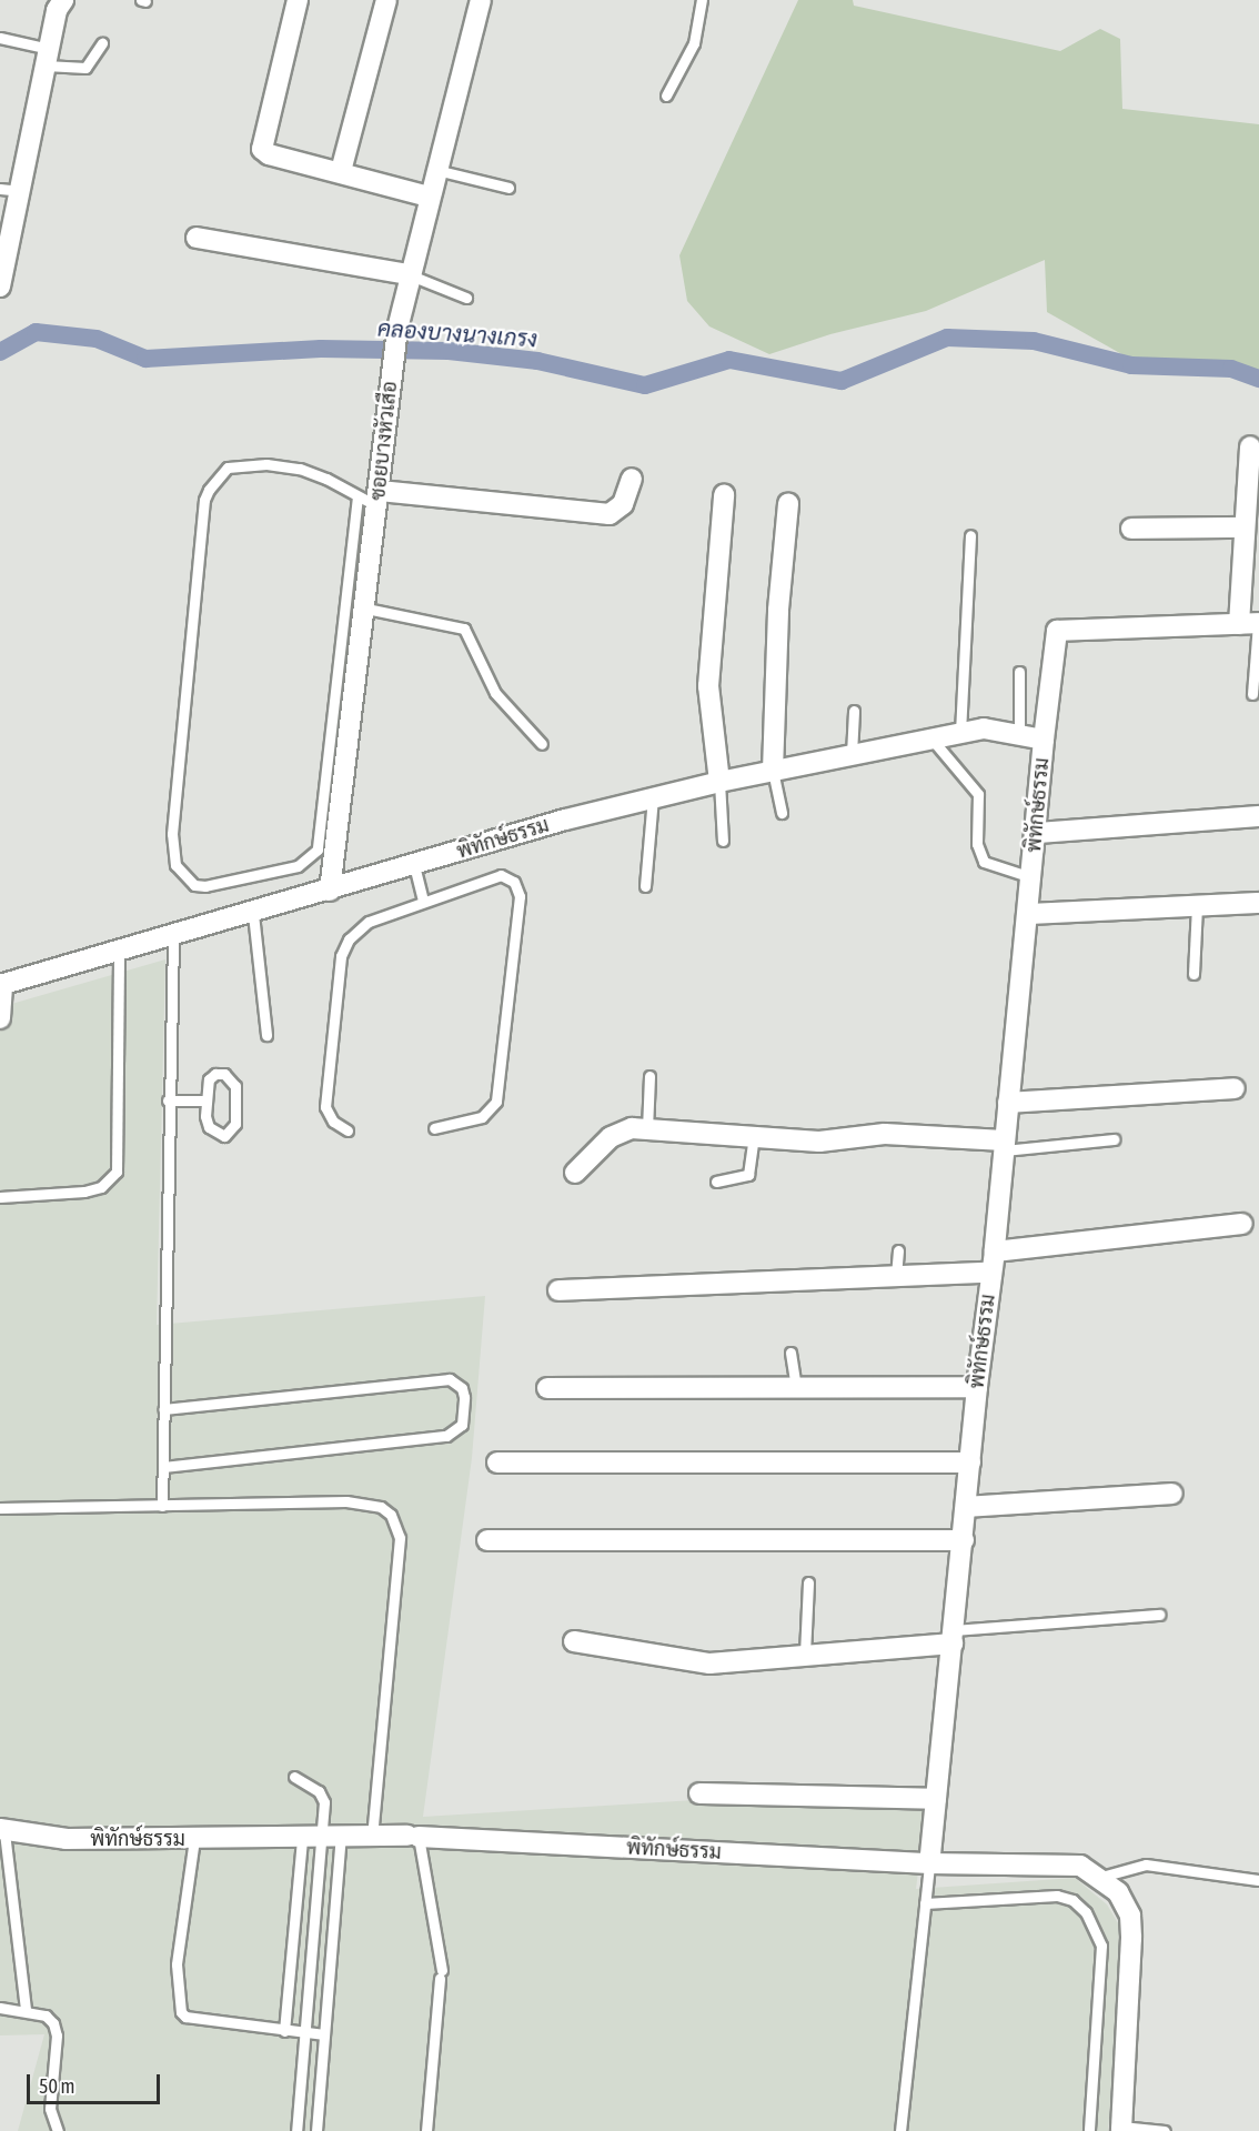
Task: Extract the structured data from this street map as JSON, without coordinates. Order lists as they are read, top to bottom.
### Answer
{
  "streets": {
    "street": ["ซอยบางหัวเสือ", "พิทักษ์ธรรม"]
  },
  "crossings": [
    ["ซอยบางหัวเสือ", "พิทักษ์ธรรม"]
  ],
  "water": ["คลองบางนางเกรง"],
  "scale_bar": "50 m"
}
